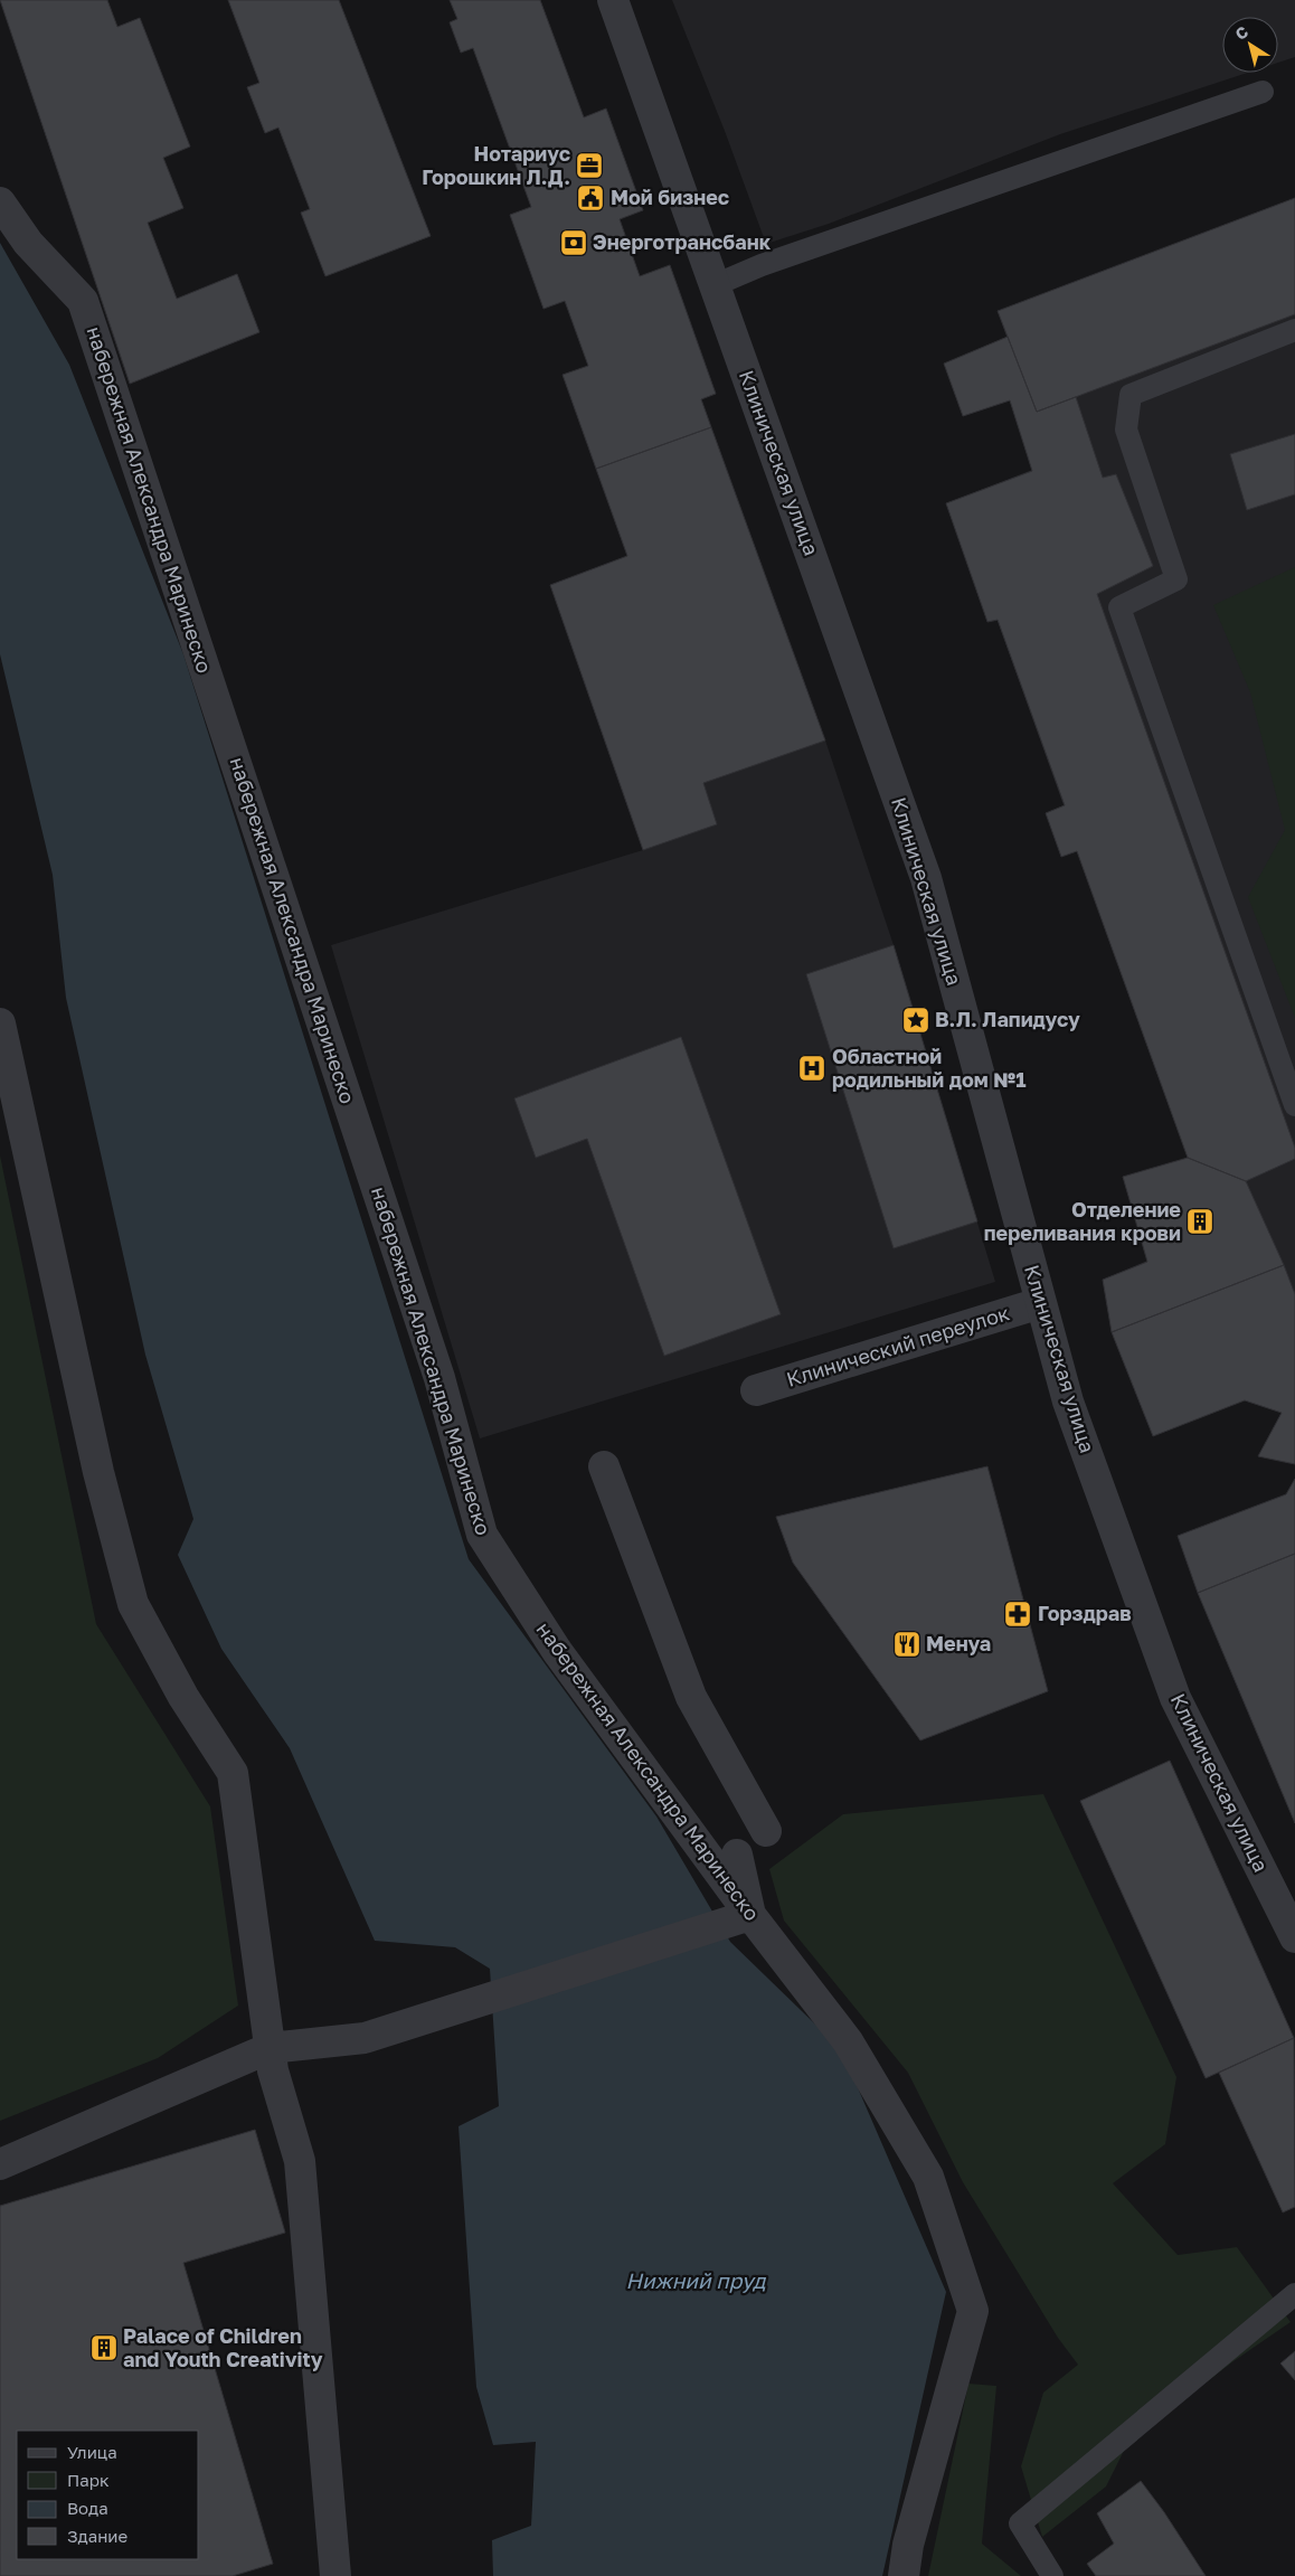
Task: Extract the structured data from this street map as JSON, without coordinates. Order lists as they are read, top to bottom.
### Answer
{
  "streets": {
    "street": ["Клиническая улица", "набережная Александра Маринеско", "Клинический переулок"]
  },
  "crossings": [
    ["Клиническая улица", "Клинический переулок"]
  ],
  "water": ["Нижний пруд"],
  "places": {
    "office": ["Нотариус Горошкин Л.Д."],
    "public building": ["Мой бизнес"],
    "bank": ["Энерготрансбанк"],
    "place": ["В.Л. Лапидусу"],
    "hospital": ["Областной родильный дом №1"],
    "building": ["Отделение переливания крови", "Palace of Children and Youth Creativity"],
    "pharmacy": ["Горздрав"],
    "restaurant": ["Менуа"]
  },
  "legend": [
    "Улица",
    "Парк",
    "Вода",
    "Здание"
  ],
  "north": "top left"
}
